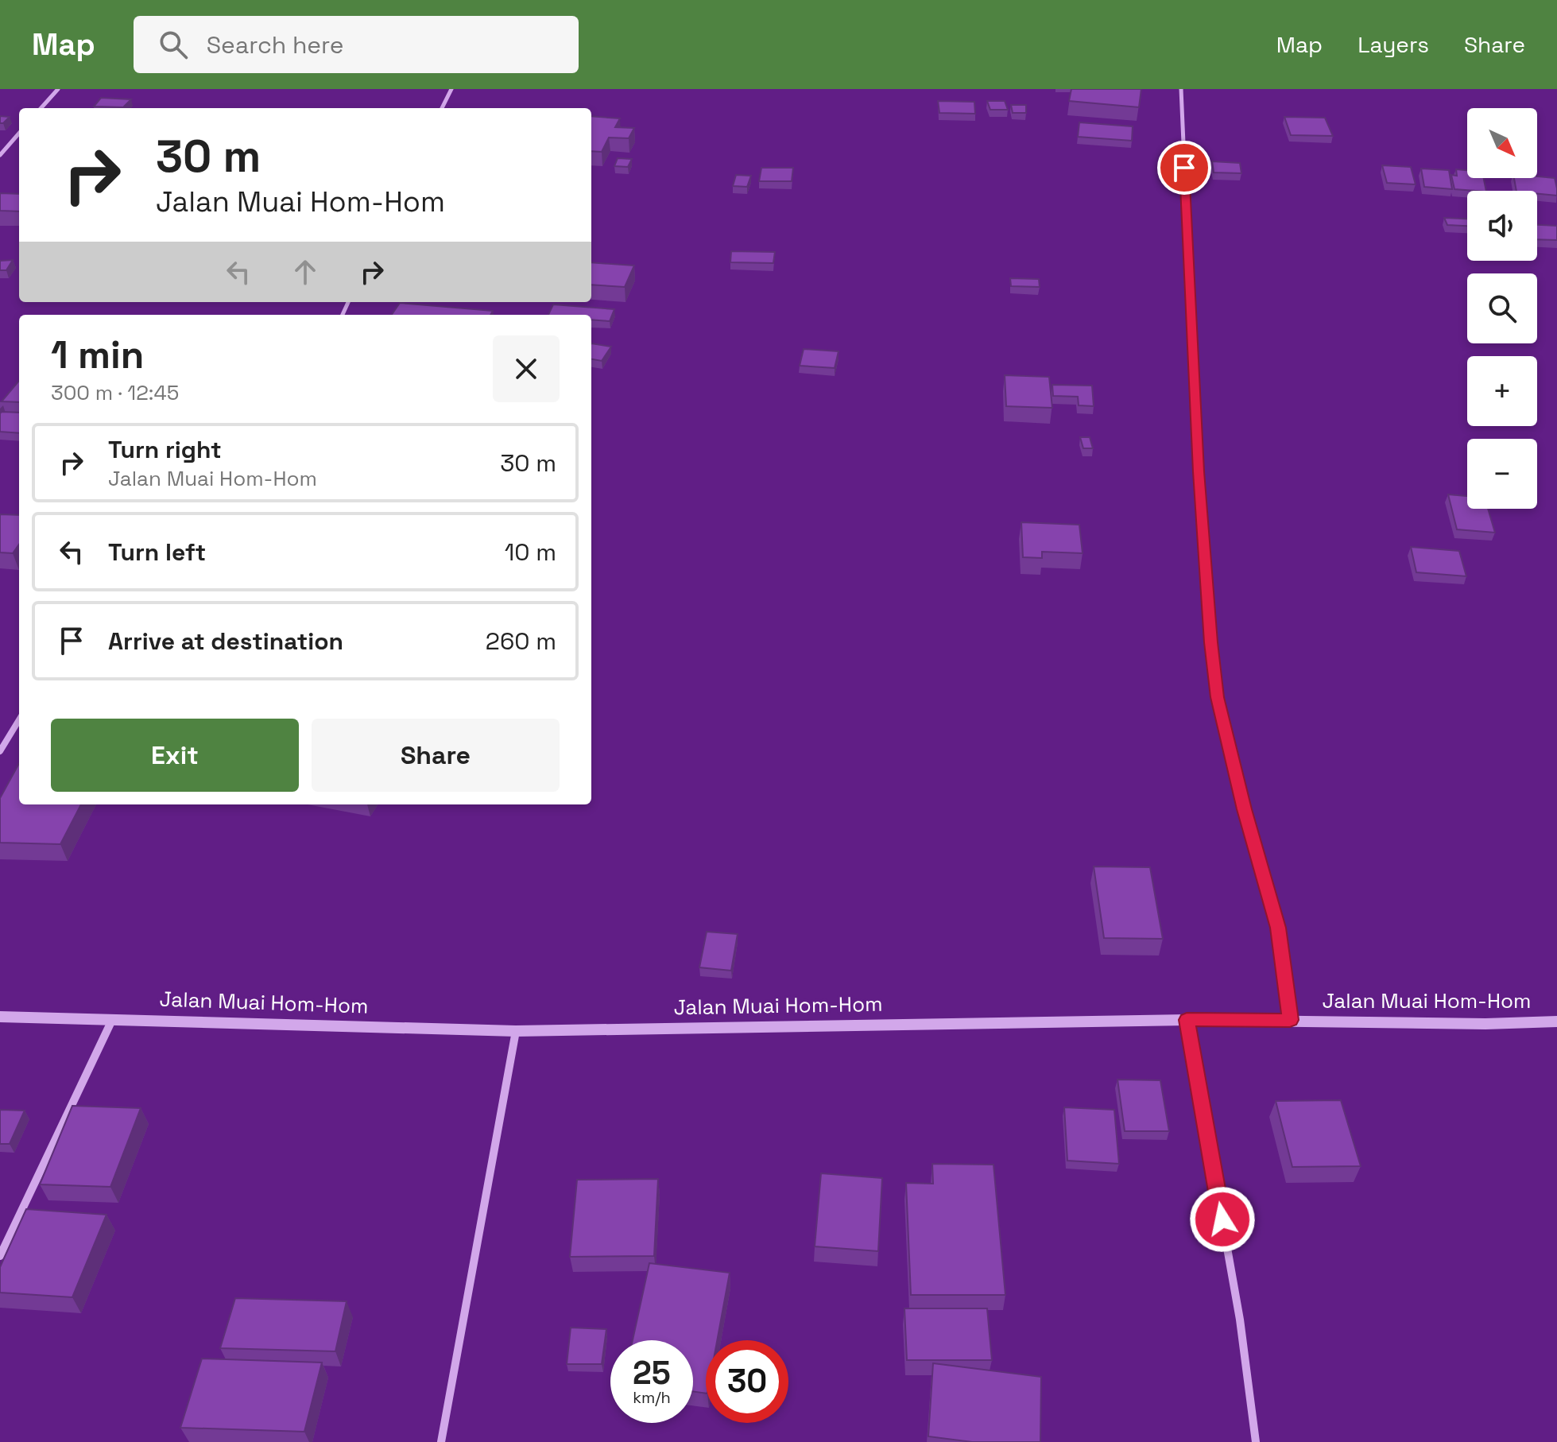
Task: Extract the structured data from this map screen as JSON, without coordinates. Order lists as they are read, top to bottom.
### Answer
{
  "streets": {
    "street": ["Jalan Muai Hom-Hom"]
  },
  "north": "bottom right",
  "page": {
    "header": "Map",
    "search": "Search here",
    "nav": ["Map", "Layers", "Share"],
    "map_buttons": ["+", "−"],
    "turn": ["30 m", "Jalan Muai Hom-Hom"],
    "heading": ["1 min", "300 m · 12:45"],
    "list": [
      {
        "name": "Turn right",
        "note": "Jalan Muai Hom-Hom",
        "value": "30 m"
      },
      {
        "name": "Turn left",
        "value": "10 m"
      },
      {
        "name": "Arrive at destination",
        "value": "260 m"
      }
    ],
    "buttons": ["Exit", "Share"],
    "speed": "25 km/h",
    "limit": "30"
  }
}
